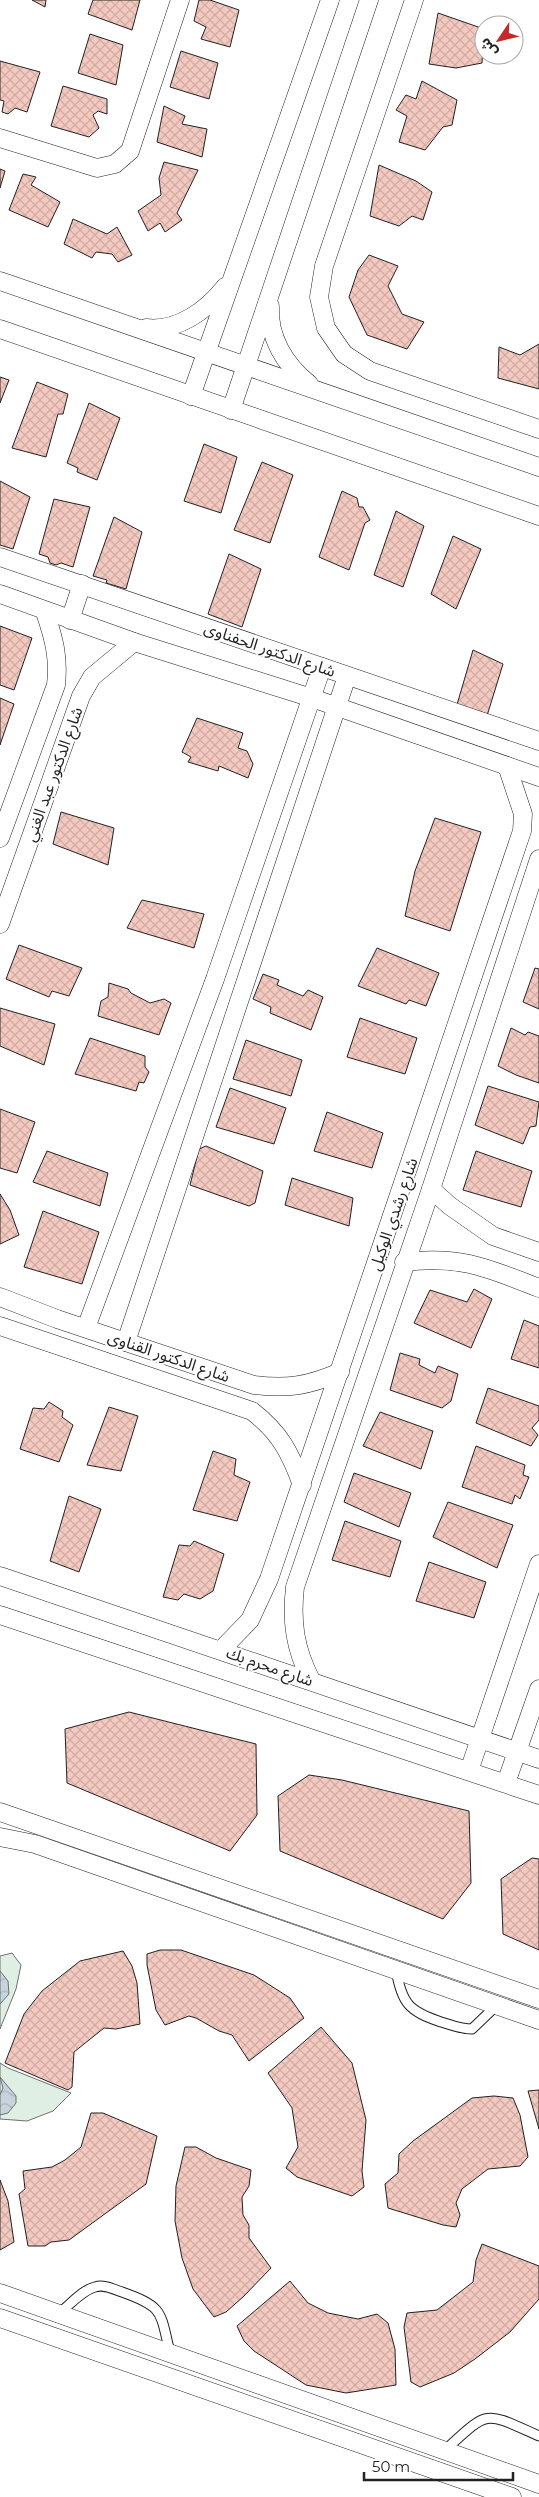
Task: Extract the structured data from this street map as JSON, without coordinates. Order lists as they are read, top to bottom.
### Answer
{
  "streets": {
    "street": [
      "شارع الدكتور الحفناوى",
      "شارع الدكتور عبد الغني",
      "شارع رشدي الوكيل",
      "شارع الدكتور القناوى",
      "شارع محرم بك"
    ]
  },
  "crossings": [
    ["شارع الدكتور الحفناوى", "شارع الدكتور عبد الغني"],
    ["شارع الدكتور الحفناوى", "شارع رشدي الوكيل"],
    ["شارع رشدي الوكيل", "شارع الدكتور القناوى"],
    ["شارع رشدي الوكيل", "شارع محرم بك"]
  ],
  "scale_bar": "50 m",
  "north": "bottom left"
}
